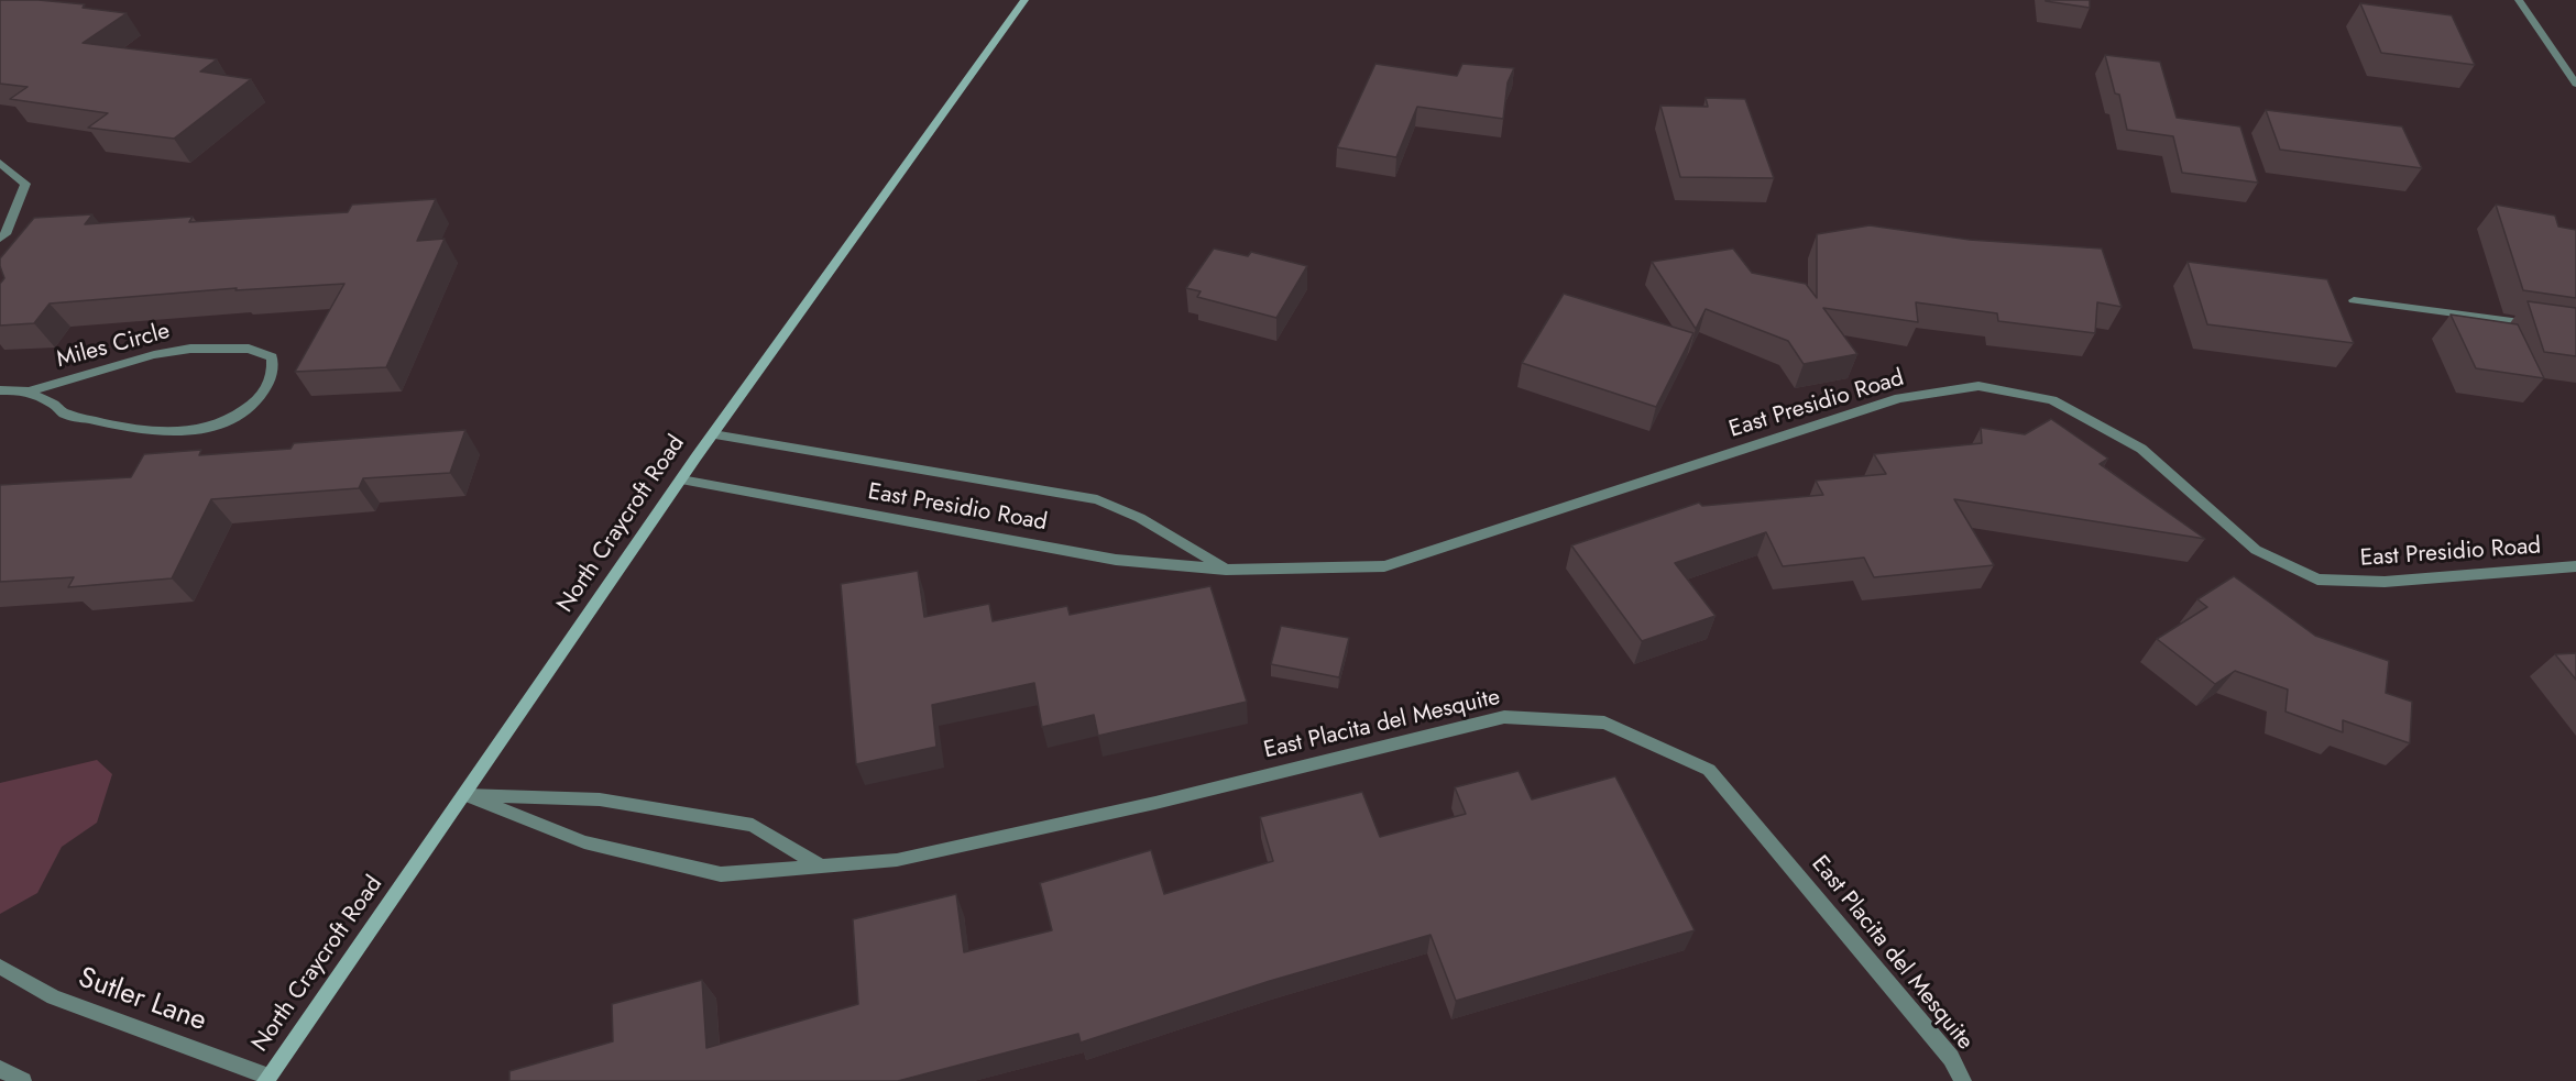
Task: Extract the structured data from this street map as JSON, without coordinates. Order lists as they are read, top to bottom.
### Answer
{
  "streets": {
    "main road": ["North Craycroft Road"],
    "street": [
      "Miles Circle",
      "East Presidio Road",
      "East Placita del Mesquite",
      "Sutler Lane"
    ]
  },
  "crossings": [
    ["East Presidio Road", "North Craycroft Road"],
    ["North Craycroft Road", "East Placita del Mesquite"],
    ["North Craycroft Road", "Sutler Lane"]
  ]
}
